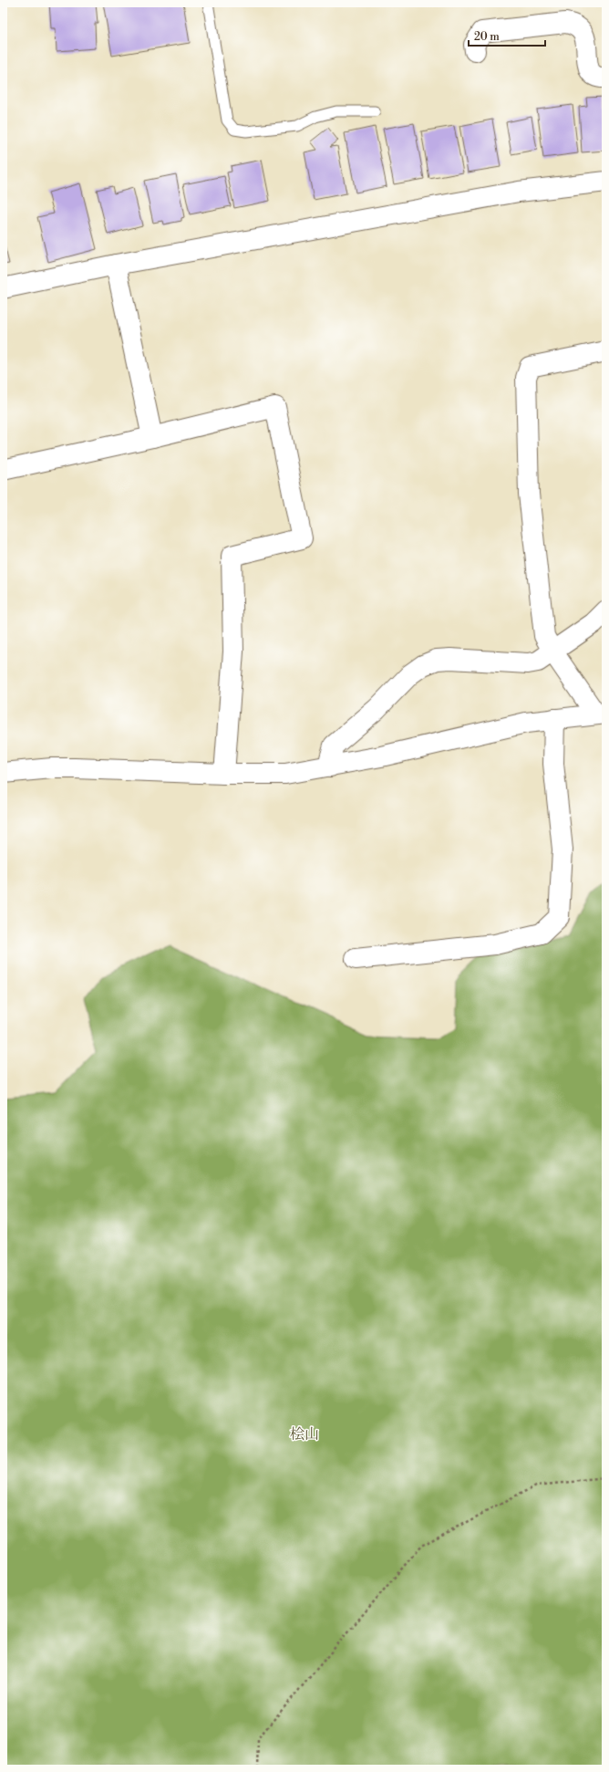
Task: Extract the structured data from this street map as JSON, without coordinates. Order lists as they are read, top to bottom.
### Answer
{
  "parks": ["桧山"],
  "scale_bar": "20 m"
}
